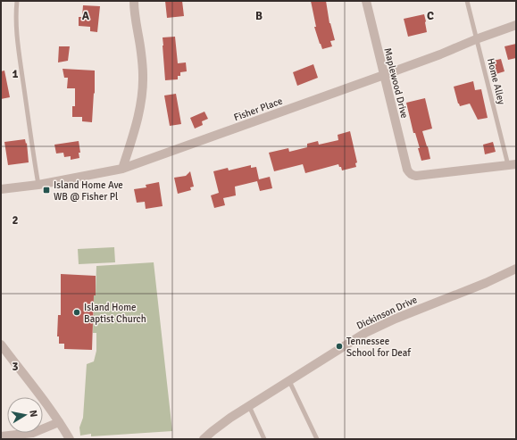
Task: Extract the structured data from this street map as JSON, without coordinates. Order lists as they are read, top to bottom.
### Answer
{
  "streets": {
    "street": ["Maplewood Drive", "Fisher Place", "Dickinson Drive"],
    "lane": ["Home Alley"]
  },
  "crossings": [
    ["Home Alley", "Maplewood Drive"],
    ["Home Alley", "Fisher Place"],
    ["Maplewood Drive", "Fisher Place"]
  ],
  "places": {
    "transit": ["Island Home Ave WB @ Fisher Pl"],
    "other": ["Island Home Baptist Church", "Tennessee School for Deaf"]
  },
  "north": "right",
  "grid": {
    "columns": ["A", "B", "C"],
    "rows": ["1", "2", "3"]
  }
}
